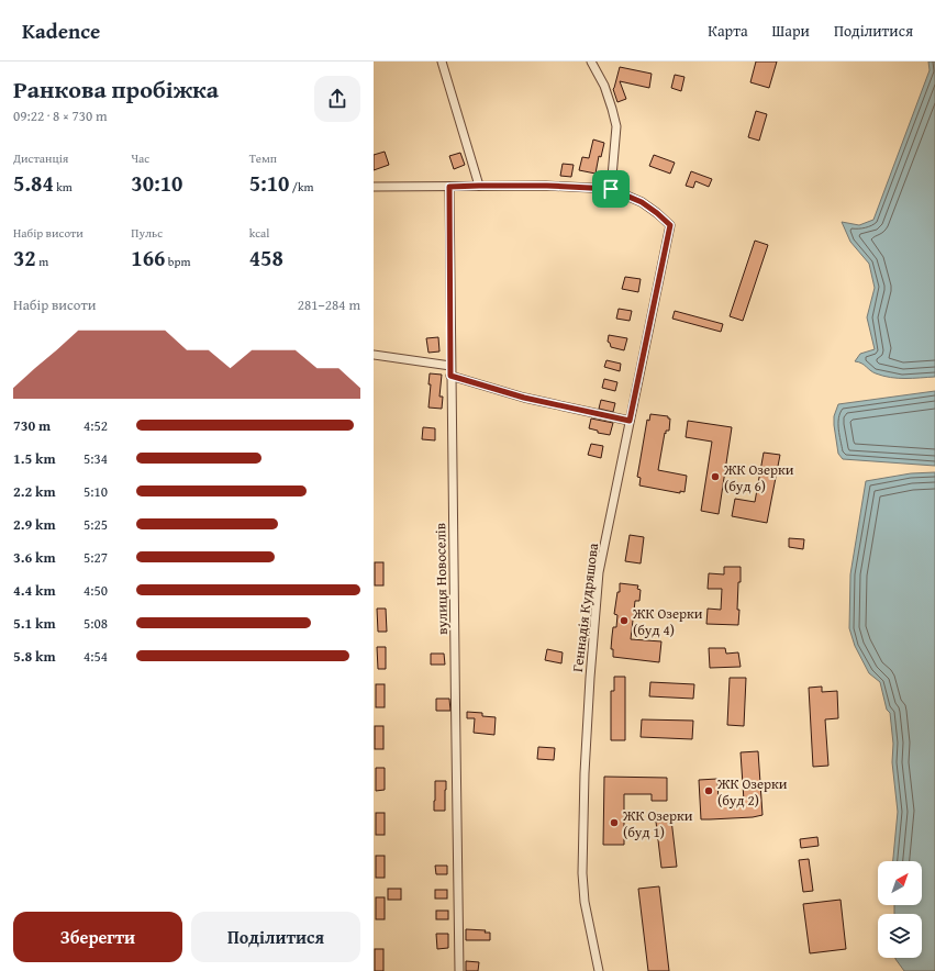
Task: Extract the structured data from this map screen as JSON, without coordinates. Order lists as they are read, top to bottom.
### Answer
{
  "streets": {
    "street": ["вулиця Новоселів", "Геннадія Кудряшова"]
  },
  "places": [
    "ЖК Озерки (буд 6)",
    "ЖК Озерки (буд 4)",
    "ЖК Озерки (буд 2)",
    "ЖК Озерки (буд 1)"
  ],
  "north": "top right",
  "page": {
    "header": "Kadence",
    "nav": ["Карта", "Шари", "Поділитися"],
    "heading": ["Ранкова пробіжка", "09:22 · 8 × 730 m"],
    "stats": [
      ["Дистанція", "5.84 km"],
      ["Час", "30:10"],
      ["Темп", "5:10 /km"],
      ["Набір висоти", "32 m"],
      ["Пульс", "166 bpm"],
      ["kcal", "458"]
    ],
    "chart": ["Набір висоти", "281–284 m"],
    "list": [
      {
        "name": "730 m",
        "note": "4:52"
      },
      {
        "name": "1.5 km",
        "note": "5:34"
      },
      {
        "name": "2.2 km",
        "note": "5:10"
      },
      {
        "name": "2.9 km",
        "note": "5:25"
      },
      {
        "name": "3.6 km",
        "note": "5:27"
      },
      {
        "name": "4.4 km",
        "note": "4:50"
      },
      {
        "name": "5.1 km",
        "note": "5:08"
      },
      {
        "name": "5.8 km",
        "note": "4:54"
      }
    ],
    "buttons": ["Зберегти", "Поділитися"]
  }
}
